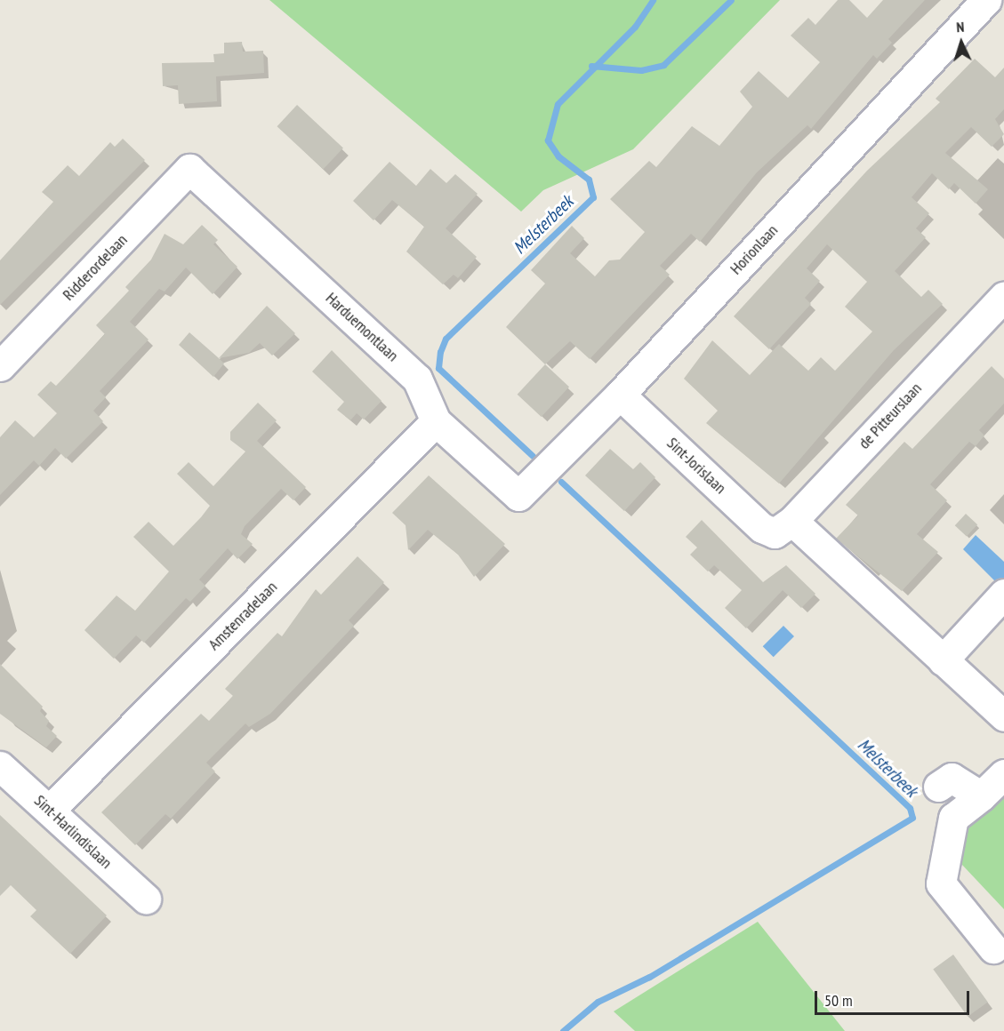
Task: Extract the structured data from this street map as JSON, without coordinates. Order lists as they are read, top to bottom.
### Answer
{
  "streets": {
    "street": [
      "Horionlaan",
      "Ridderordelaan",
      "Harduemontlaan",
      "de Pitteurslaan",
      "Sint-Jorislaan",
      "Amstenradelaan",
      "Sint-Harlindislaan"
    ]
  },
  "crossings": [
    ["Horionlaan", "Harduemontlaan"],
    ["Horionlaan", "Sint-Jorislaan"],
    ["Ridderordelaan", "Harduemontlaan"],
    ["Harduemontlaan", "Amstenradelaan"],
    ["de Pitteurslaan", "Sint-Jorislaan"],
    ["Amstenradelaan", "Sint-Harlindislaan"]
  ],
  "water": ["Melsterbeek"],
  "scale_bar": "50 m",
  "north": "top"
}
